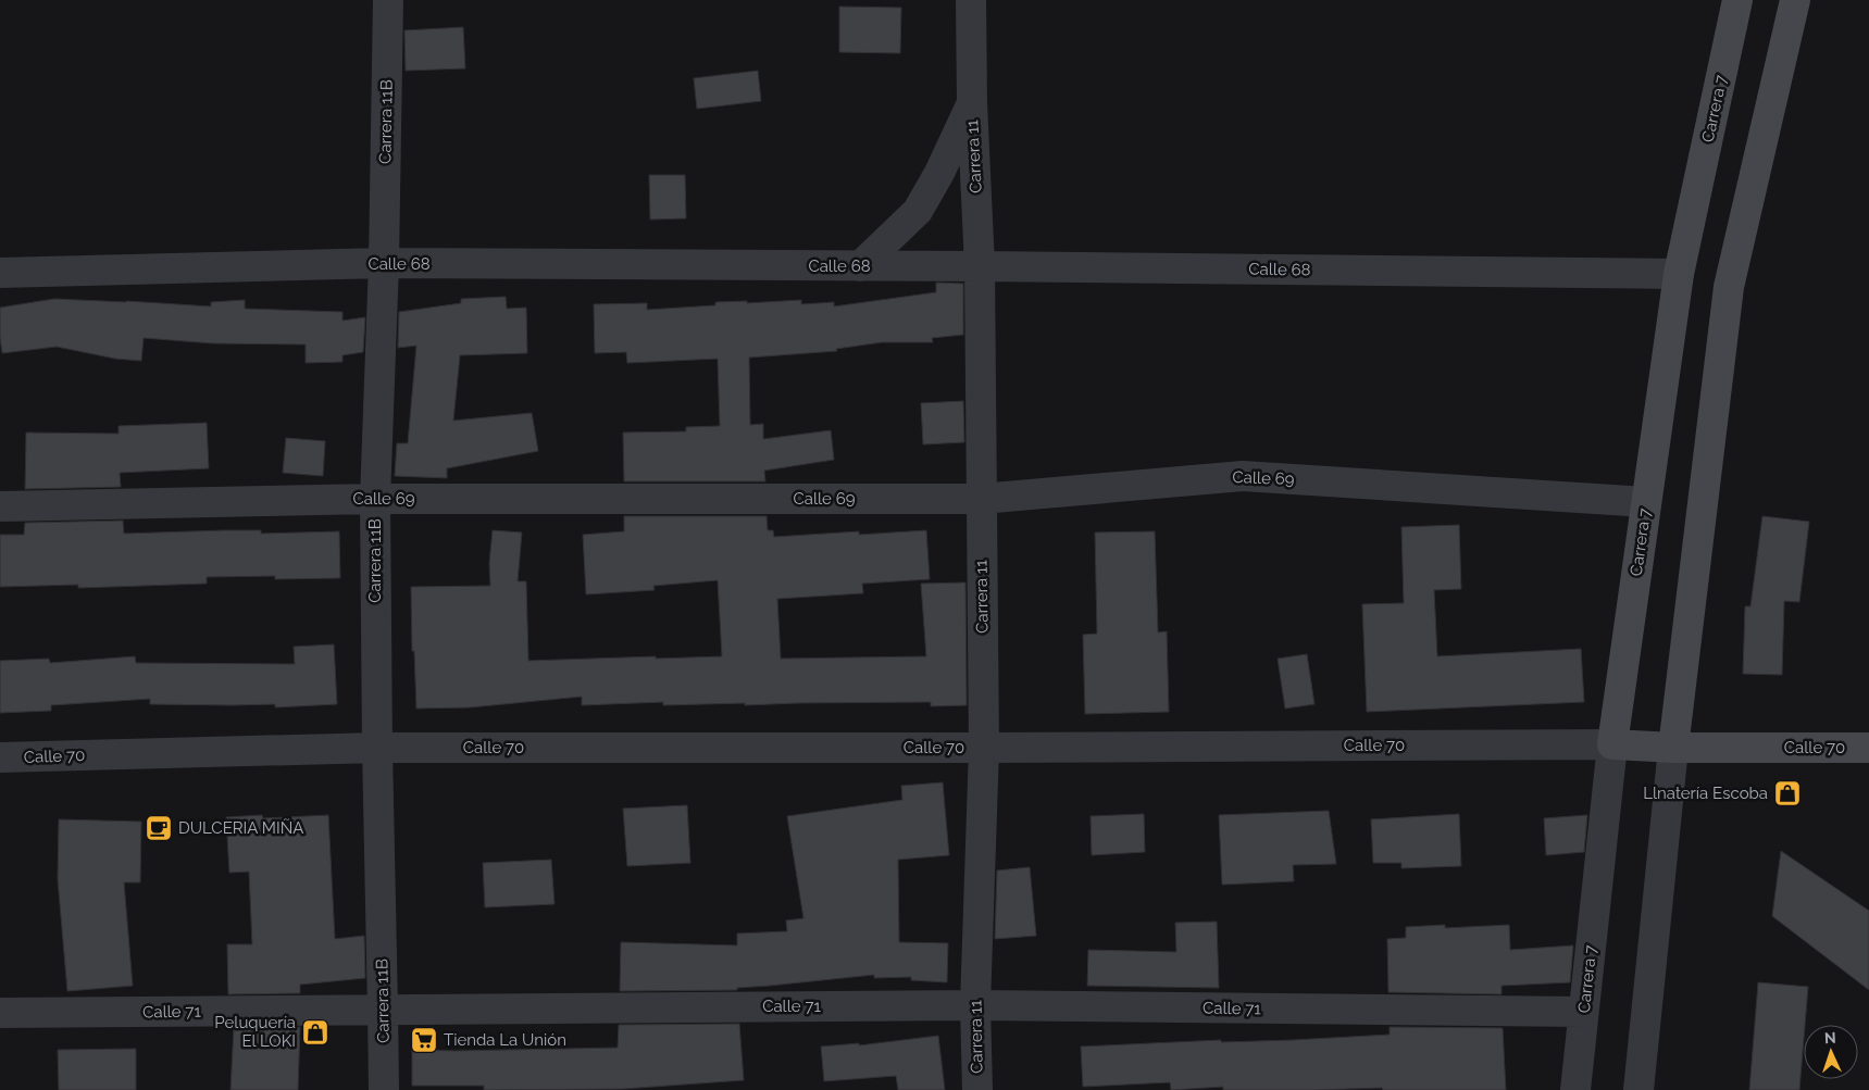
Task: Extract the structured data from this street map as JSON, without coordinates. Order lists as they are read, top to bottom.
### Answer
{
  "streets": {
    "street": [
      "Carrera 7",
      "Carrera 11B",
      "Carrera 11",
      "Calle 68",
      "Calle 69",
      "Calle 70",
      "Calle 71"
    ]
  },
  "crossings": [
    ["Carrera 7", "Calle 68"],
    ["Carrera 7", "Calle 69"],
    ["Carrera 7", "Calle 70"],
    ["Carrera 7", "Calle 71"],
    ["Carrera 11B", "Calle 68"],
    ["Carrera 11B", "Calle 69"],
    ["Carrera 11B", "Calle 70"],
    ["Carrera 11B", "Calle 71"],
    ["Carrera 11", "Calle 68"],
    ["Carrera 11", "Calle 69"],
    ["Carrera 11", "Calle 70"],
    ["Carrera 11", "Calle 71"]
  ],
  "places": {
    "shop": ["Llnatería Escoba", "Peluquería El LOKI"],
    "cafe": ["DULCERIA MIÑA"],
    "supermarket": ["Tienda La Unión"]
  },
  "north": "top"
}
